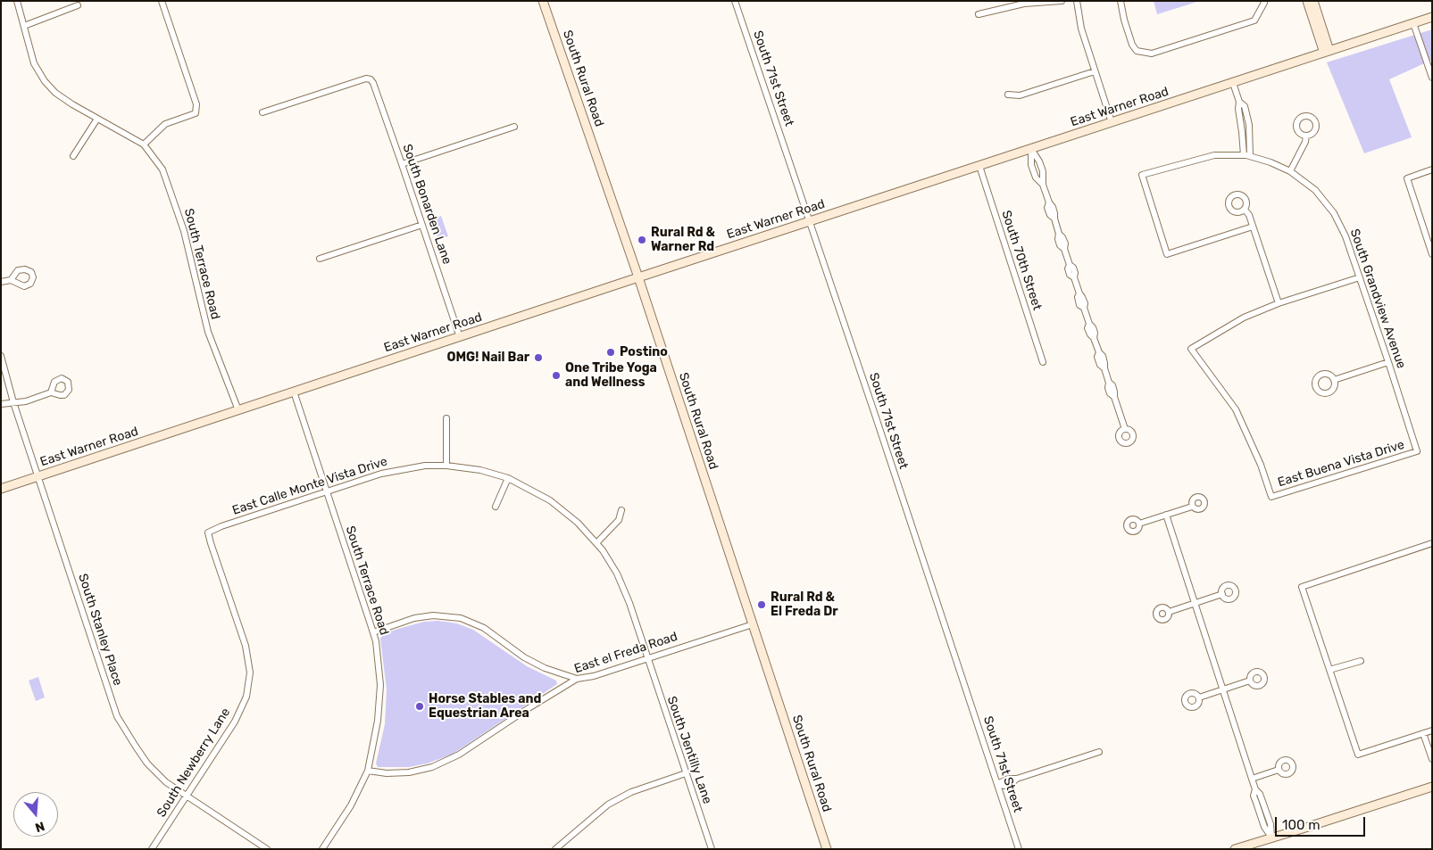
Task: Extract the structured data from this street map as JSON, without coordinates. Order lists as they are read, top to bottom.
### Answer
{
  "streets": {
    "main road": ["South Rural Road", "East Warner Road"],
    "street": [
      "South 71st Street",
      "South Bonarden Lane",
      "South 70th Street",
      "South Terrace Road",
      "South Grandview Avenue",
      "East Buena Vista Drive",
      "East Calle Monte Vista Drive",
      "South Stanley Place",
      "East el Freda Road",
      "South Jentilly Lane",
      "South Newberry Lane"
    ]
  },
  "crossings": [
    ["South Rural Road", "East Warner Road"],
    ["South Rural Road", "East el Freda Road"],
    ["South 71st Street", "East Warner Road"],
    ["East Warner Road", "South Bonarden Lane"],
    ["East Warner Road", "South 70th Street"],
    ["East Warner Road", "South Terrace Road"],
    ["East Warner Road", "South Stanley Place"],
    ["South Terrace Road", "East Calle Monte Vista Drive"],
    ["South Terrace Road", "East el Freda Road"],
    ["South Grandview Avenue", "East Buena Vista Drive"],
    ["East Calle Monte Vista Drive", "East el Freda Road"],
    ["East Calle Monte Vista Drive", "South Jentilly Lane"],
    ["East Calle Monte Vista Drive", "South Newberry Lane"],
    ["South Stanley Place", "South Newberry Lane"],
    ["East el Freda Road", "South Jentilly Lane"]
  ],
  "places": [
    "Rural Rd & Warner Rd",
    "Postino",
    "OMG! Nail Bar",
    "One Tribe Yoga and Wellness",
    "Rural Rd & El Freda Dr",
    "Horse Stables and Equestrian Area"
  ],
  "scale_bar": "100 m",
  "north": "bottom"
}
